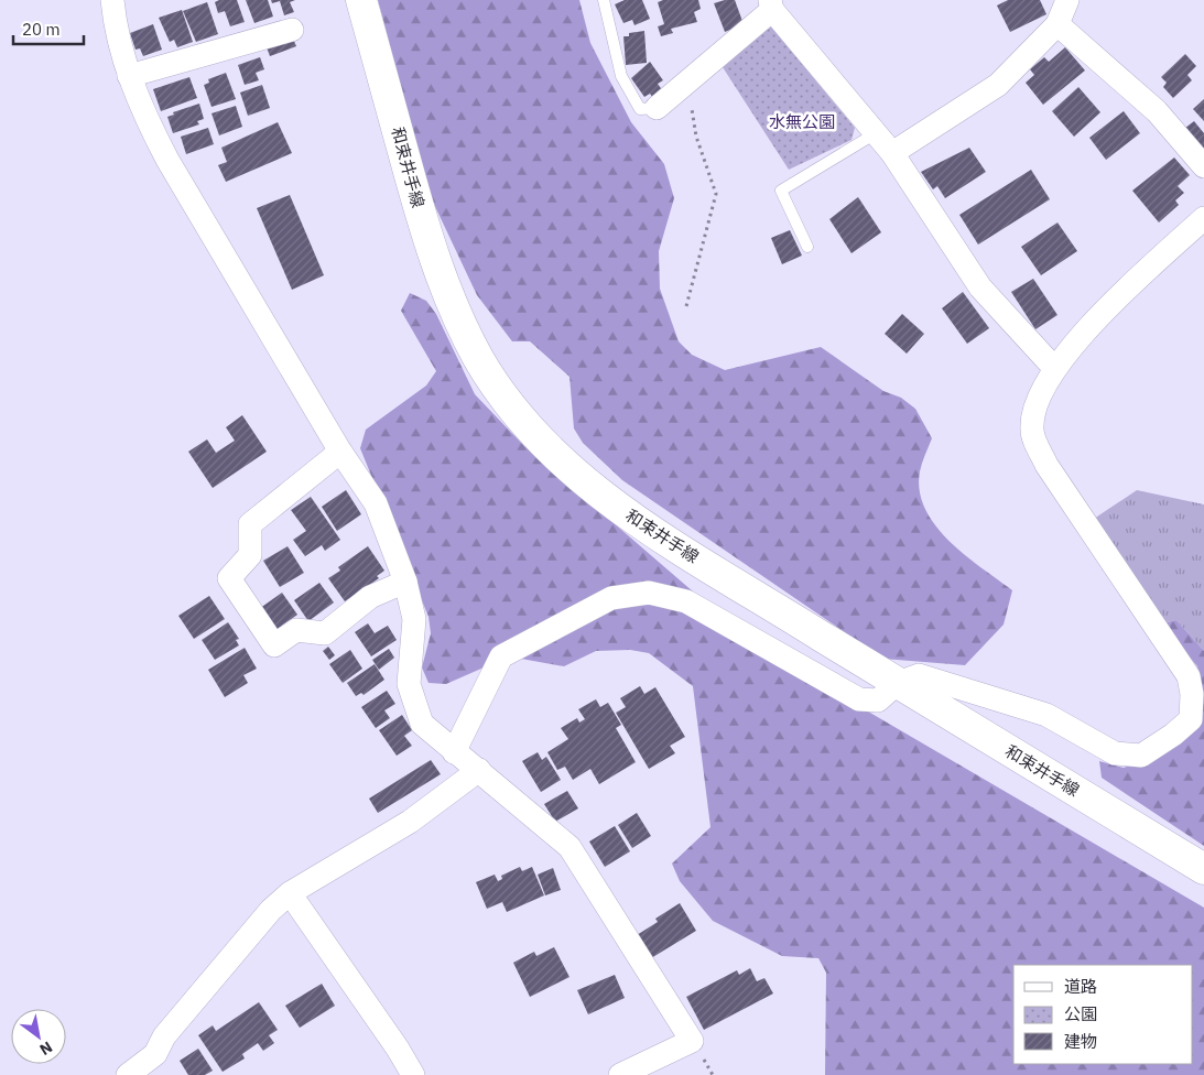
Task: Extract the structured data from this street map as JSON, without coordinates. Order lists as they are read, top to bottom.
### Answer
{
  "streets": {
    "main road": ["和束井手線"]
  },
  "parks": ["水無公園"],
  "legend": ["道路", "公園", "建物"],
  "scale_bar": "20 m",
  "north": "bottom right"
}
